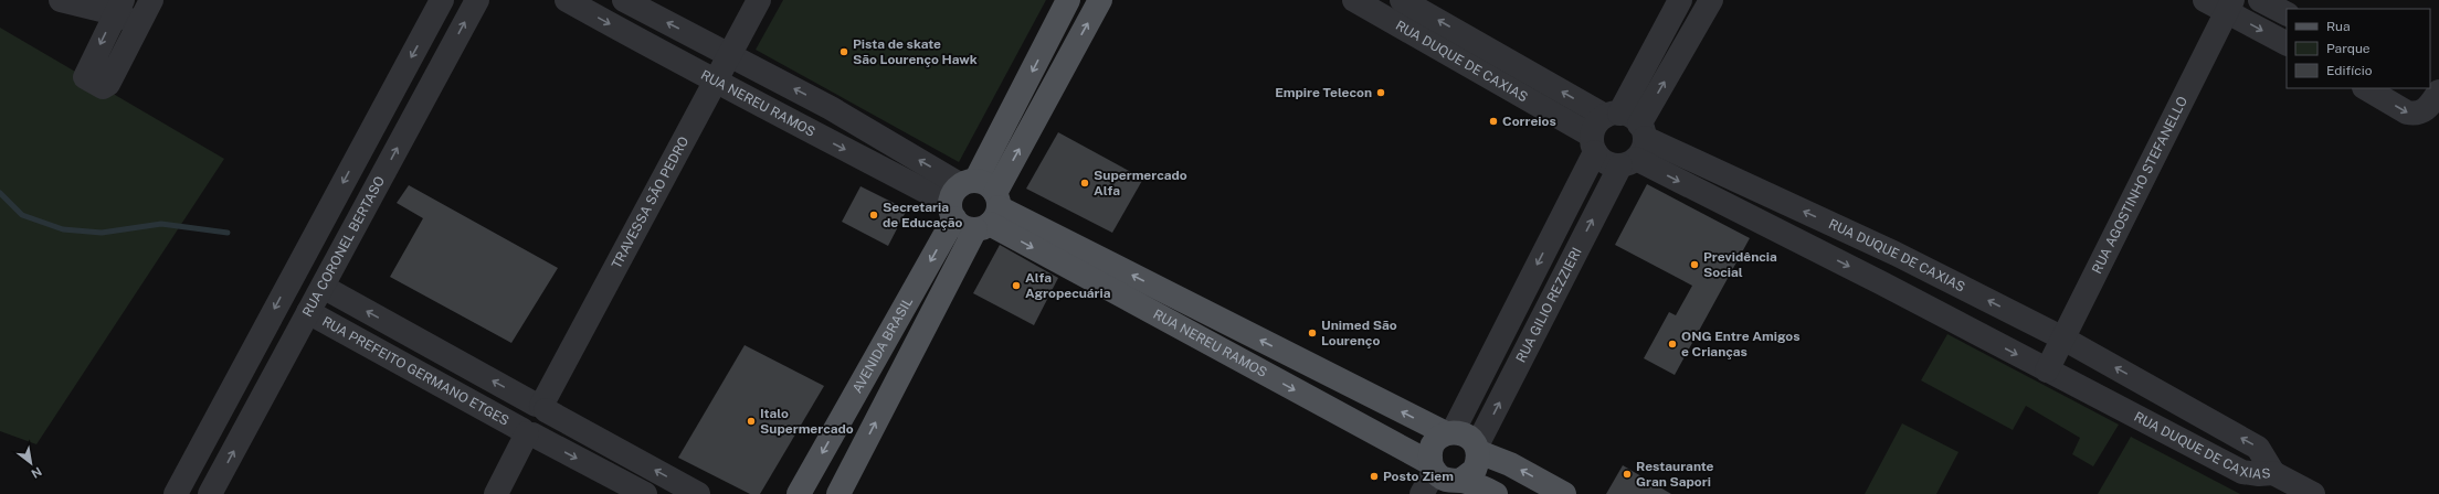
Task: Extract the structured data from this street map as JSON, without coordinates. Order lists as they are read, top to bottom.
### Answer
{
  "streets": {
    "main road": ["RUA NEREU RAMOS", "AVENIDA BRASIL"],
    "street": [
      "RUA DUQUE DE CAXIAS",
      "RUA AGOSTINHO STEFANELLO",
      "TRAVESSA SÃO PEDRO",
      "RUA CORONEL BERTASO",
      "RUA GILIO REZZIERI",
      "RUA PREFEITO GERMANO ETGES"
    ]
  },
  "crossings": [
    ["RUA DUQUE DE CAXIAS", "RUA AGOSTINHO STEFANELLO"],
    ["RUA DUQUE DE CAXIAS", "RUA GILIO REZZIERI"],
    ["RUA NEREU RAMOS", "TRAVESSA SÃO PEDRO"],
    ["RUA NEREU RAMOS", "RUA GILIO REZZIERI"],
    ["RUA NEREU RAMOS", "AVENIDA BRASIL"],
    ["RUA CORONEL BERTASO", "RUA PREFEITO GERMANO ETGES"]
  ],
  "places": [
    "Pista de skate São Lourenço Hawk",
    "Empire Telecon",
    "Correios",
    "Supermercado Alfa",
    "Secretaria de Educação",
    "Previdência Social",
    "Alfa Agropecuária",
    "Unimed São Lourenço",
    "ONG Entre Amigos e Crianças",
    "Italo Supermercado",
    "Restaurante Gran Sapori",
    "Posto Ziem"
  ],
  "legend": ["Rua", "Parque", "Edifício"],
  "north": "bottom right"
}
